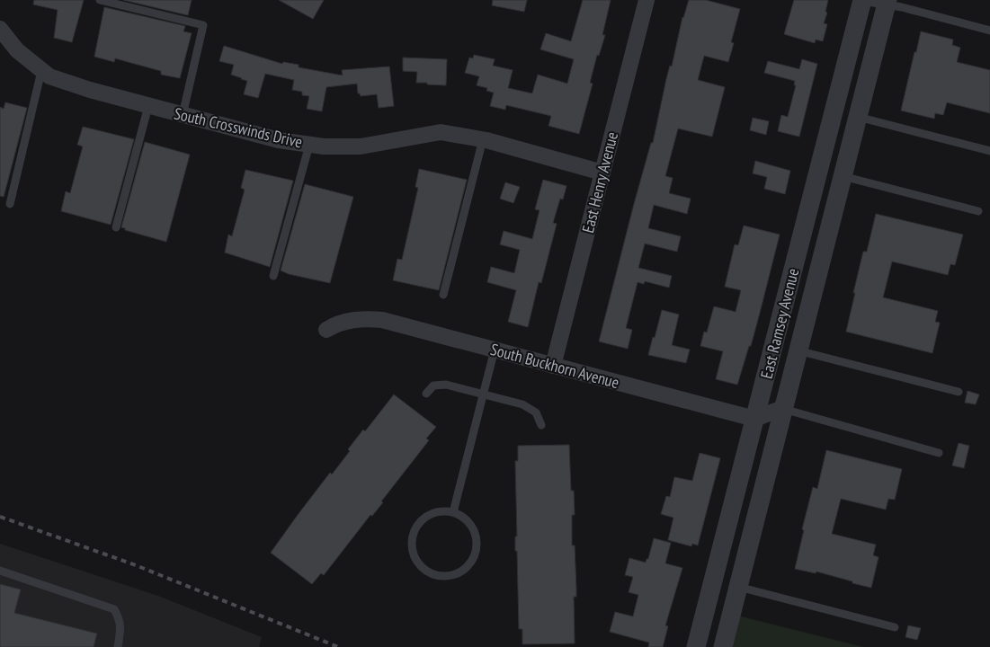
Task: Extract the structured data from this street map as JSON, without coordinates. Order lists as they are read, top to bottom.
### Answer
{
  "streets": {
    "street": [
      "South Crosswinds Drive",
      "East Henry Avenue",
      "East Ramsey Avenue",
      "South Buckhorn Avenue"
    ]
  },
  "crossings": [
    ["South Crosswinds Drive", "East Henry Avenue"],
    ["East Henry Avenue", "South Buckhorn Avenue"],
    ["East Ramsey Avenue", "South Buckhorn Avenue"]
  ]
}
